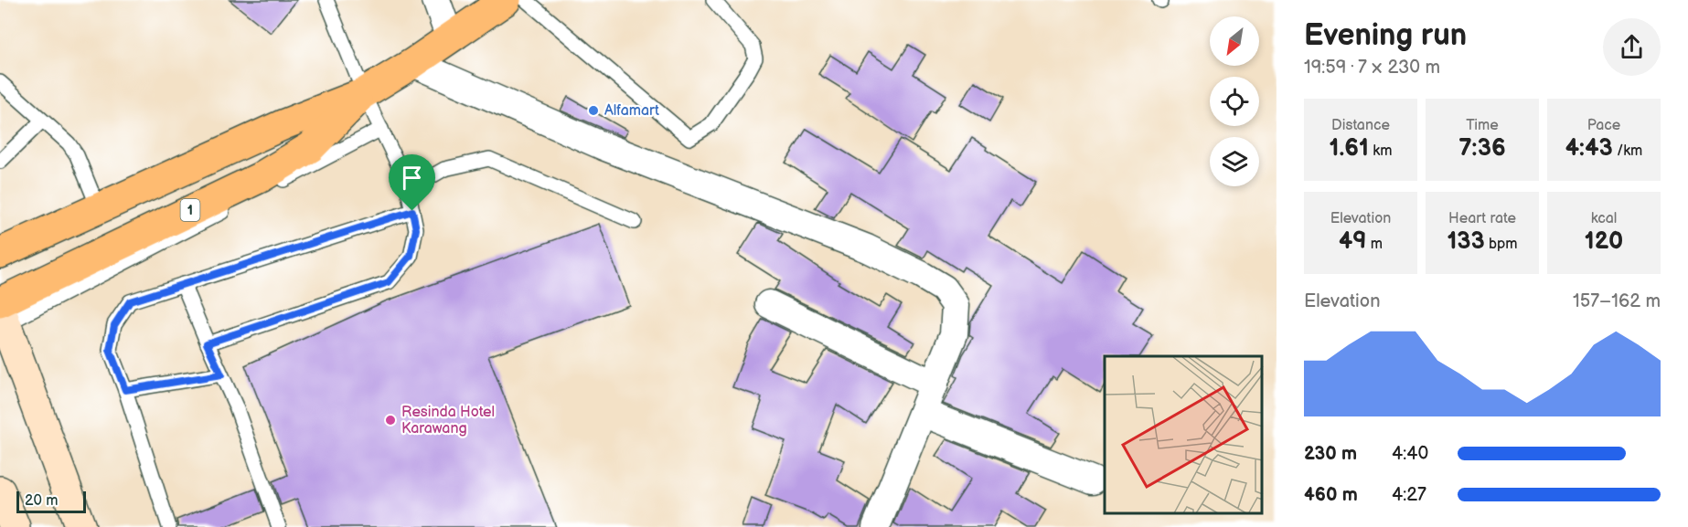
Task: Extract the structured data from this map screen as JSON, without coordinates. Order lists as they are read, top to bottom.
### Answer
{
  "streets": {
    "main road": ["1"]
  },
  "places": ["Alfamart", "Resinda Hotel Karawang"],
  "scale_bar": "20 m",
  "north": "bottom left",
  "page": {
    "heading": ["Evening run", "19:59 · 7 × 230 m"],
    "stats": [
      ["Distance", "1.61 km"],
      ["Time", "7:36"],
      ["Pace", "4:43 /km"],
      ["Elevation", "49 m"],
      ["Heart rate", "133 bpm"],
      ["kcal", "120"]
    ],
    "chart": ["Elevation", "157–162 m"],
    "list": [
      {
        "name": "230 m",
        "note": "4:40"
      },
      {
        "name": "460 m",
        "note": "4:27"
      }
    ],
    "scale": "20 m"
  }
}
